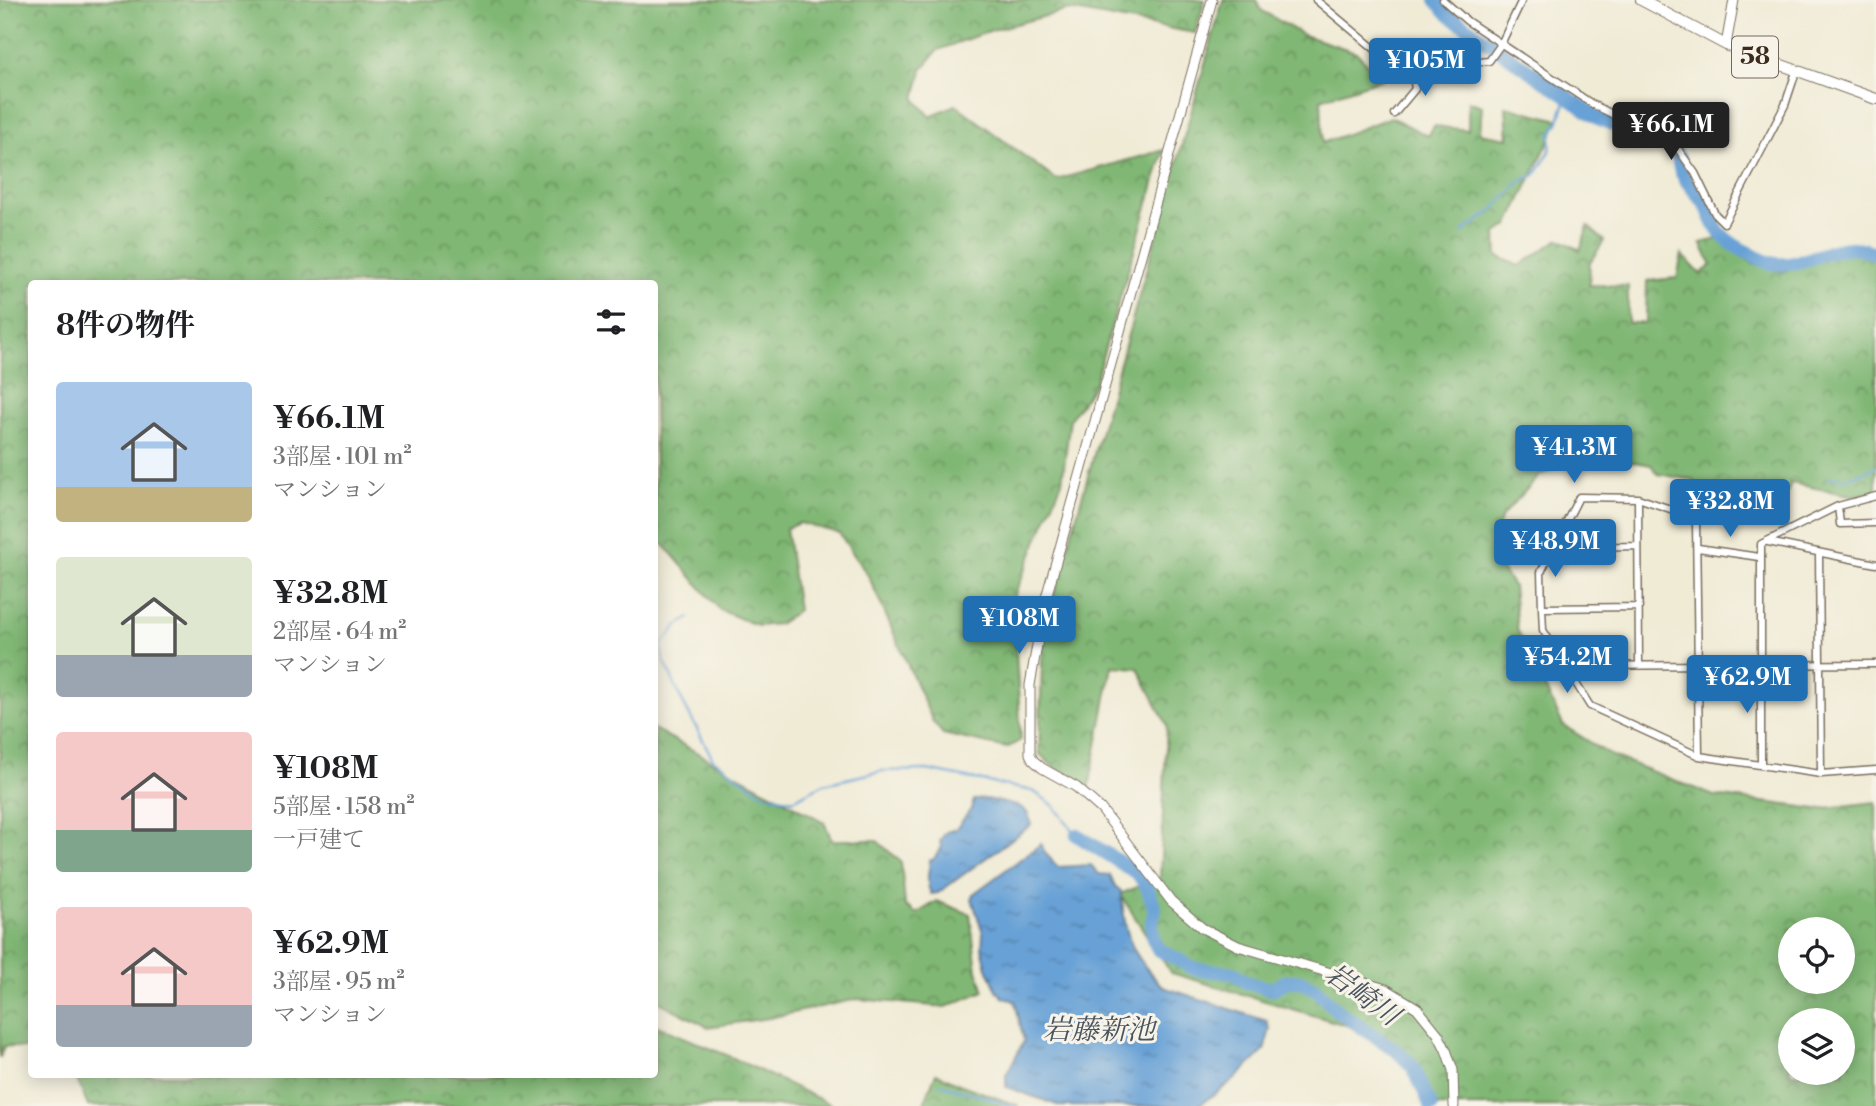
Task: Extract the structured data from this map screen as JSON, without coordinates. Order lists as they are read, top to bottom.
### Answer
{
  "streets": {
    "main road": ["58"]
  },
  "water": ["岩崎川", "岩藤新池"],
  "page": {
    "price": [
      "¥105M",
      "¥66.1M",
      "¥41.3M",
      "¥32.8M",
      "¥48.9M",
      "¥108M",
      "¥54.2M",
      "¥62.9M"
    ],
    "heading": "8件の物件",
    "list": [
      {
        "name": "¥66.1M",
        "note": "3部屋 · 101 m² · マンション"
      },
      {
        "name": "¥32.8M",
        "note": "2部屋 · 64 m² · マンション"
      },
      {
        "name": "¥108M",
        "note": "5部屋 · 158 m² · 一戸建て"
      },
      {
        "name": "¥62.9M",
        "note": "3部屋 · 95 m² · マンション"
      }
    ]
  }
}
